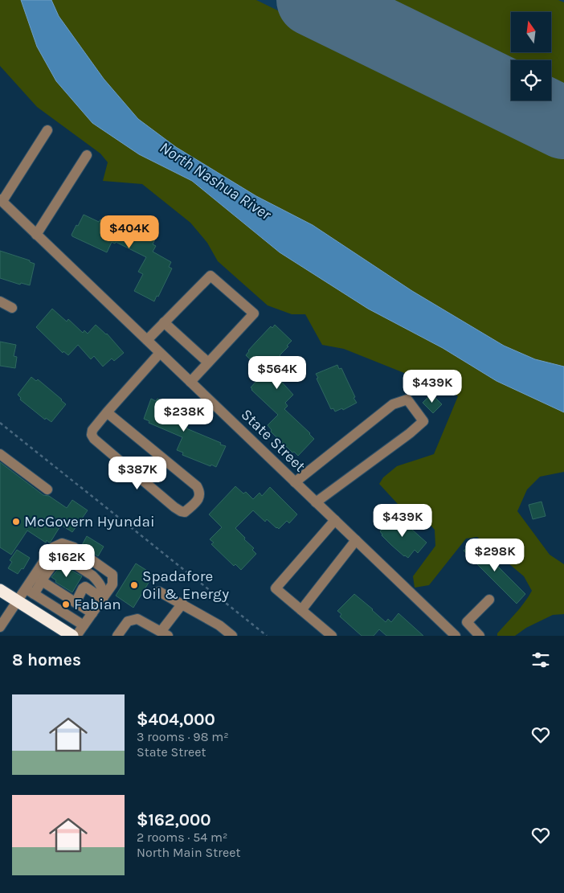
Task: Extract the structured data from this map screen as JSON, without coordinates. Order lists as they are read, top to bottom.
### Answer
{
  "streets": {
    "street": ["State Street"]
  },
  "water": ["North Nashua River"],
  "places": ["McGovern Hyundai", "Spadafore Oil & Energy", "Fabian"],
  "north": "top",
  "page": {
    "price": [
      "$404K",
      "$564K",
      "$439K",
      "$238K",
      "$387K",
      "$439K",
      "$298K",
      "$162K"
    ],
    "heading": "8 homes",
    "list": [
      {
        "name": "$404,000",
        "note": "3 rooms · 98 m² · State Street"
      },
      {
        "name": "$162,000",
        "note": "2 rooms · 54 m² · North Main Street"
      }
    ]
  }
}
